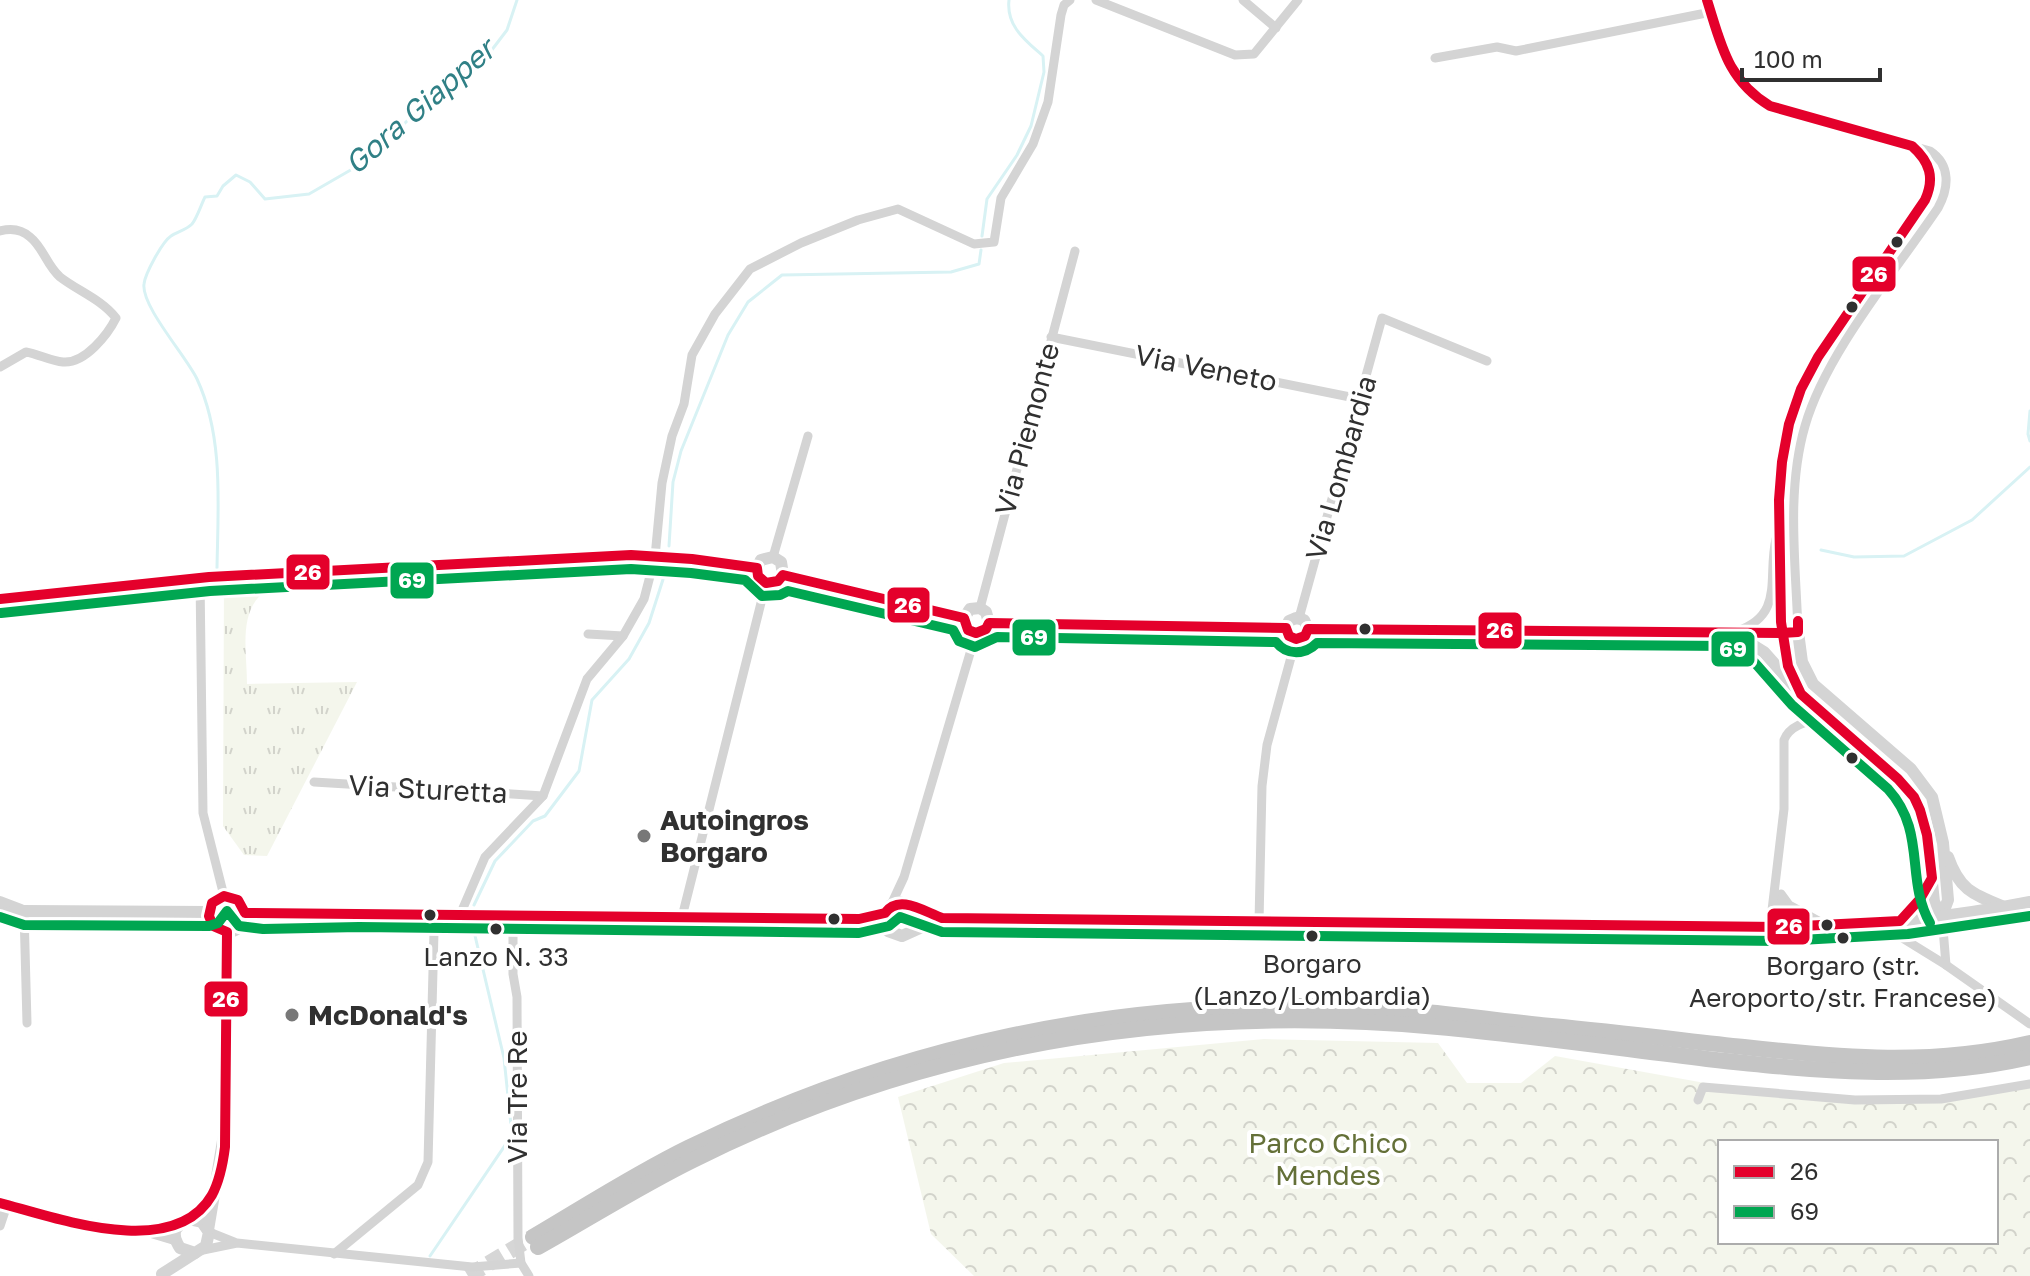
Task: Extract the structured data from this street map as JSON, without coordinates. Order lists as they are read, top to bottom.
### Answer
{
  "streets": {
    "street": [
      "Via Veneto",
      "Via Piemonte",
      "Via Lombardia",
      "Via Sturetta",
      "Via Tre Re"
    ]
  },
  "crossings": [
    ["Via Veneto", "Via Piemonte"],
    ["Via Veneto", "Via Lombardia"]
  ],
  "water": ["Gora Giapper"],
  "parks": ["Parco Chico Mendes"],
  "places": [
    "Autoingros Borgaro",
    "Lanzo N. 33",
    "Borgaro (Lanzo/Lombardia)",
    "Borgaro (str. Aeroporto/str. Francese)",
    "McDonald's"
  ],
  "lines": ["transit line 26", "transit line 69"],
  "legend": ["26", "69"],
  "scale_bar": "100 m"
}
